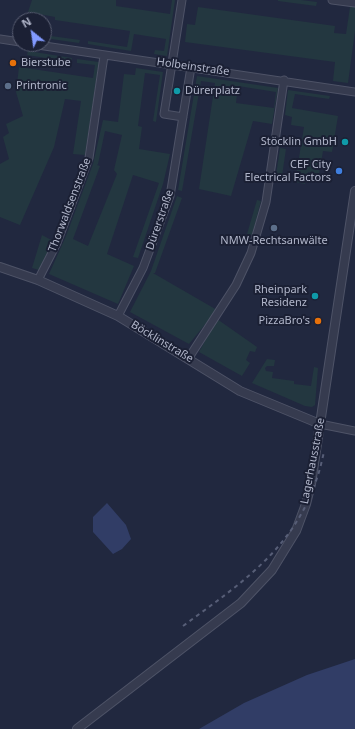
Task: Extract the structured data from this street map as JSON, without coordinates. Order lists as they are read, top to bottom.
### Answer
{
  "streets": {
    "street": [
      "Holbeinstraße",
      "Thorwaldsenstraße",
      "Dürerstraße",
      "Böcklinstraße",
      "Lagerhausstraße"
    ]
  },
  "crossings": [
    ["Holbeinstraße", "Thorwaldsenstraße"],
    ["Holbeinstraße", "Dürerstraße"],
    ["Thorwaldsenstraße", "Böcklinstraße"],
    ["Dürerstraße", "Böcklinstraße"],
    ["Böcklinstraße", "Lagerhausstraße"]
  ],
  "places": [
    "Bierstube",
    "Printronic",
    "Dürerplatz",
    "Stöcklin GmbH",
    "CEF City Electrical Factors",
    "NMW-Rechtsanwälte",
    "Rheinpark Residenz",
    "PizzaBro's"
  ],
  "north": "top left"
}
